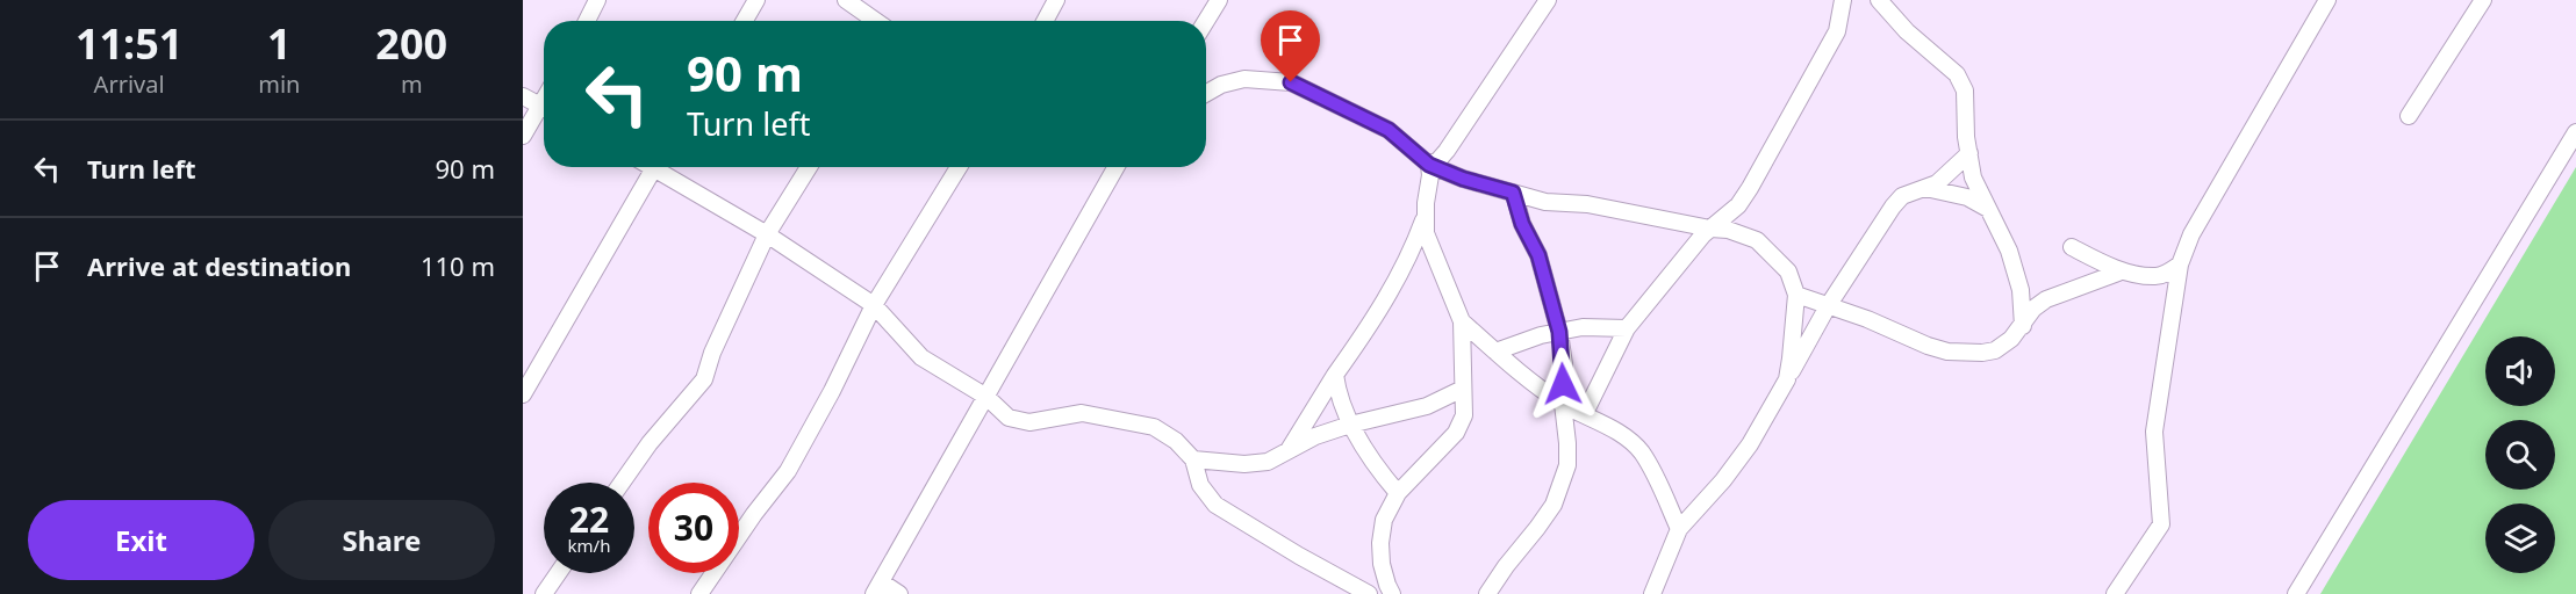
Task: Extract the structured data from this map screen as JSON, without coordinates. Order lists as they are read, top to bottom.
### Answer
{
  "page": {
    "eta": [
      "11:51",
      "Arrival",
      "1",
      "min",
      "200",
      "m"
    ],
    "turn": ["90 m", "Turn left"],
    "list": [
      {
        "name": "Turn left",
        "value": "90 m"
      },
      {
        "name": "Arrive at destination",
        "value": "110 m"
      }
    ],
    "speed": "22 km/h",
    "limit": "30",
    "buttons": ["Exit", "Share"]
  }
}
